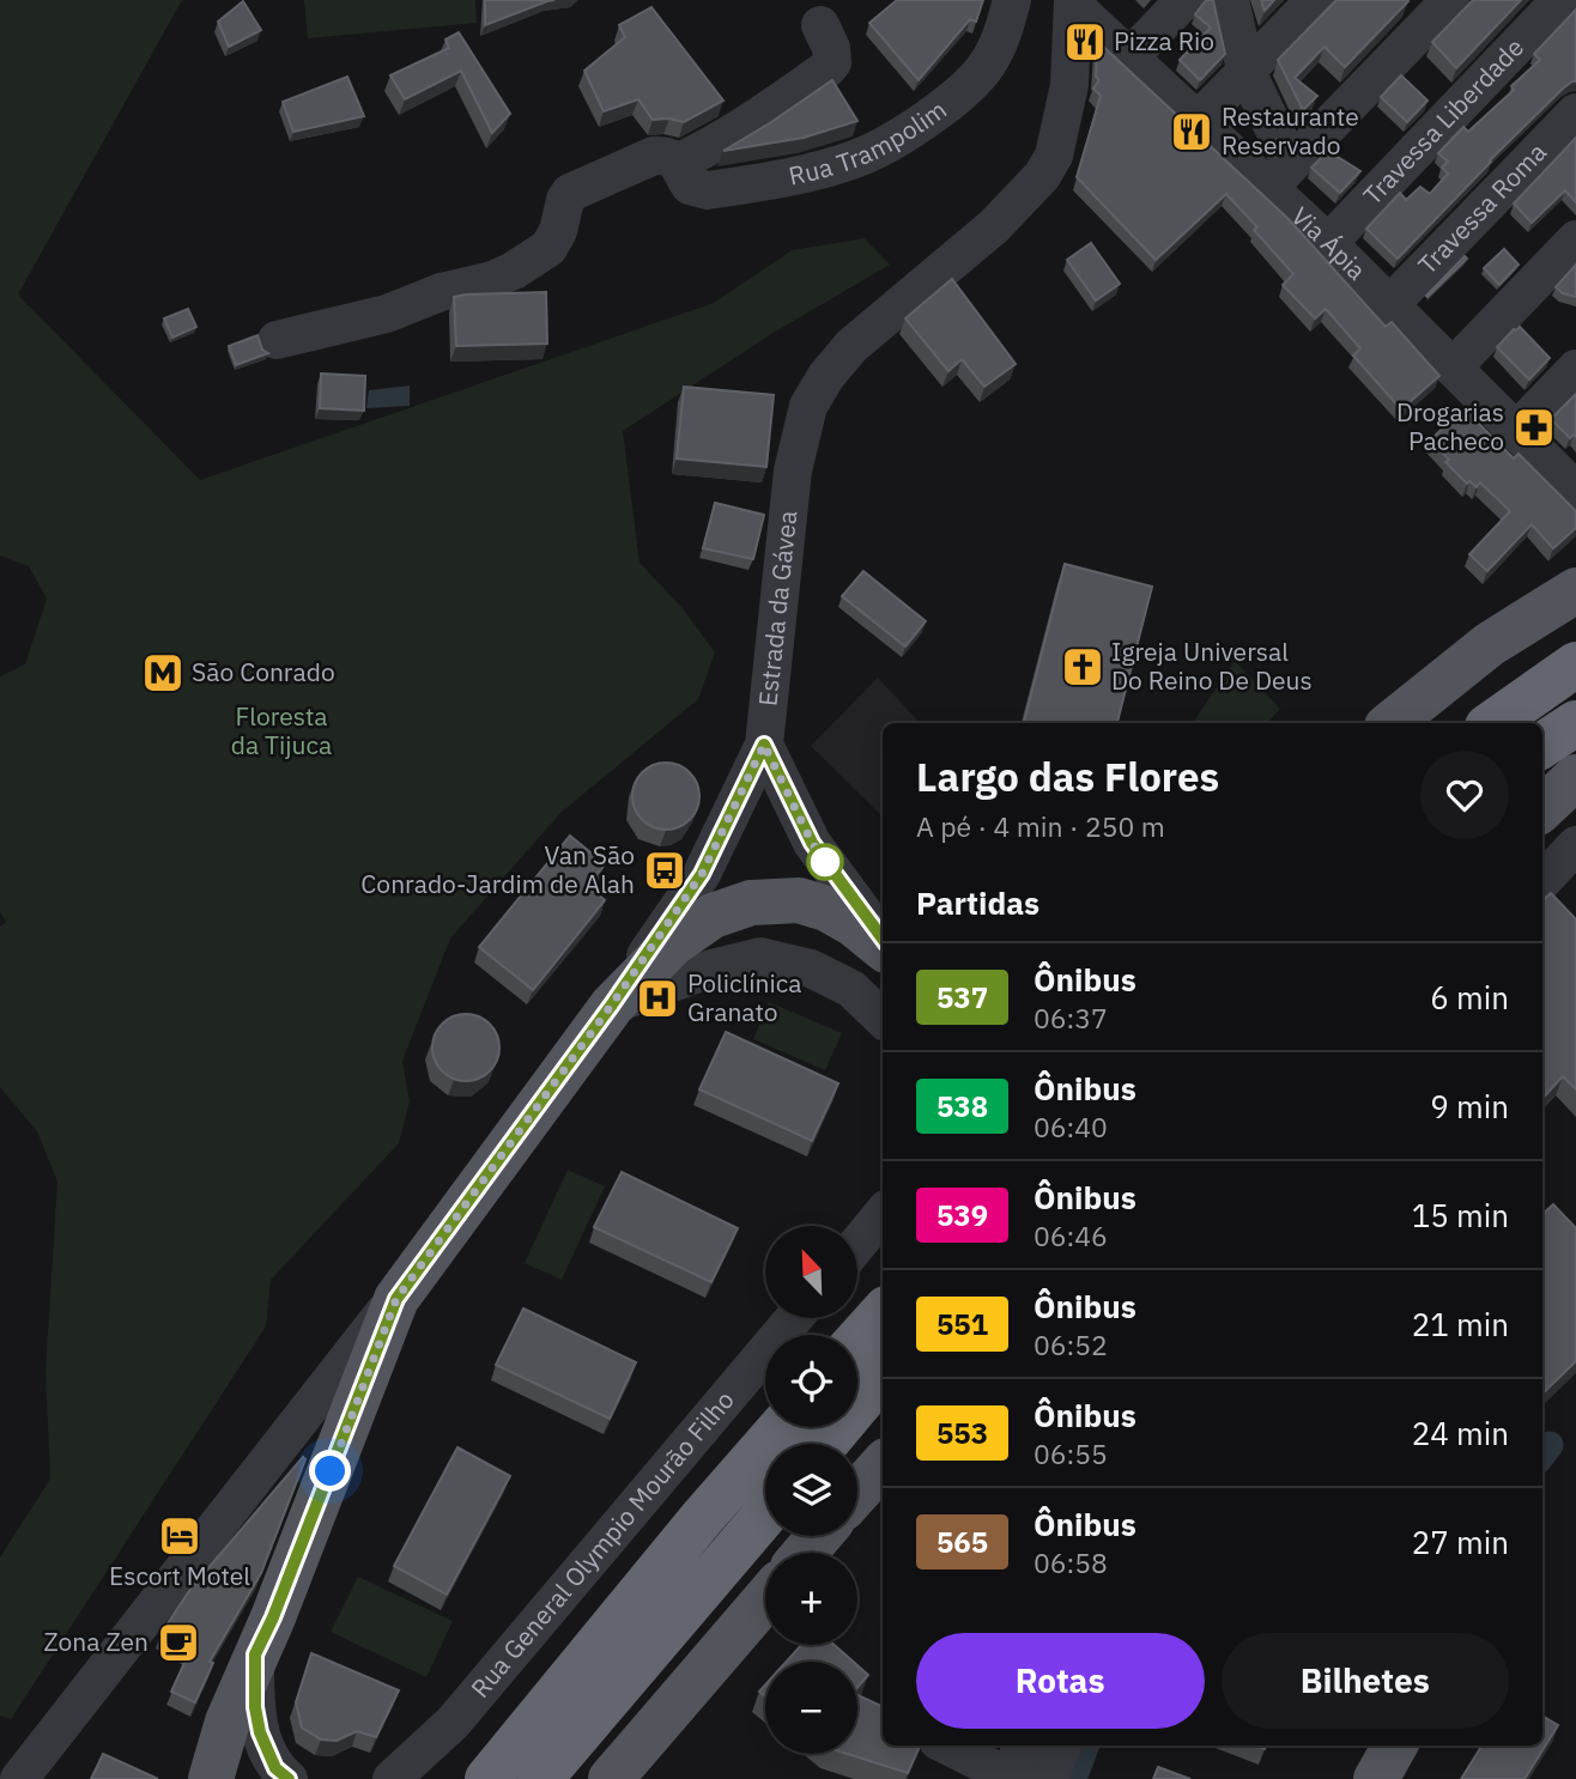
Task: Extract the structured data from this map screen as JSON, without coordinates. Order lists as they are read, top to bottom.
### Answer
{
  "streets": {
    "main road": ["Estrada da Gávea"],
    "street": [
      "Travessa Liberdade",
      "Rua Trampolim",
      "Travessa Roma",
      "Via Ápia",
      "Rua General Olympio Mourão Filho"
    ]
  },
  "crossings": [
    ["Travessa Liberdade", "Via Ápia"],
    ["Travessa Roma", "Via Ápia"],
    ["Via Ápia", "Estrada da Gávea"]
  ],
  "parks": ["Floresta da Tijuca"],
  "places": {
    "restaurant": ["Pizza Rio", "Restaurante Reservado"],
    "pharmacy": ["Drogarias Pacheco"],
    "church": ["Igreja Universal Do Reino De Deus"],
    "metro station": ["São Conrado"],
    "bus stop": ["Van São Conrado-Jardim de Alah"],
    "hospital": ["Policlínica Granato"],
    "hotel": ["Escort Motel"],
    "cafe": ["Zona Zen"]
  },
  "lines": ["bus line 537"],
  "north": "top left",
  "page": {
    "heading": [
      ["Largo das Flores", "A pé · 4 min · 250 m"],
      "Partidas"
    ],
    "list": [
      {
        "mark": "537",
        "name": "Ônibus",
        "note": "06:37",
        "value": "6 min"
      },
      {
        "mark": "538",
        "name": "Ônibus",
        "note": "06:40",
        "value": "9 min"
      },
      {
        "mark": "539",
        "name": "Ônibus",
        "note": "06:46",
        "value": "15 min"
      },
      {
        "mark": "551",
        "name": "Ônibus",
        "note": "06:52",
        "value": "21 min"
      },
      {
        "mark": "553",
        "name": "Ônibus",
        "note": "06:55",
        "value": "24 min"
      },
      {
        "mark": "565",
        "name": "Ônibus",
        "note": "06:58",
        "value": "27 min"
      }
    ],
    "map_buttons": ["+", "−"],
    "buttons": ["Rotas", "Bilhetes"]
  }
}
